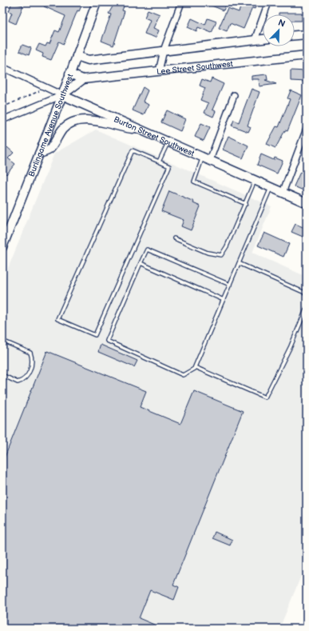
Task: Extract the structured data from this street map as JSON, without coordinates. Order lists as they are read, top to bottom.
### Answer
{
  "streets": {
    "street": ["Lee Street Southwest", "Burlingame Avenue Southwest", "Burton Street Southwest"]
  },
  "crossings": [
    ["Lee Street Southwest", "Burlingame Avenue Southwest"],
    ["Burlingame Avenue Southwest", "Burton Street Southwest"]
  ],
  "north": "top right"
}
